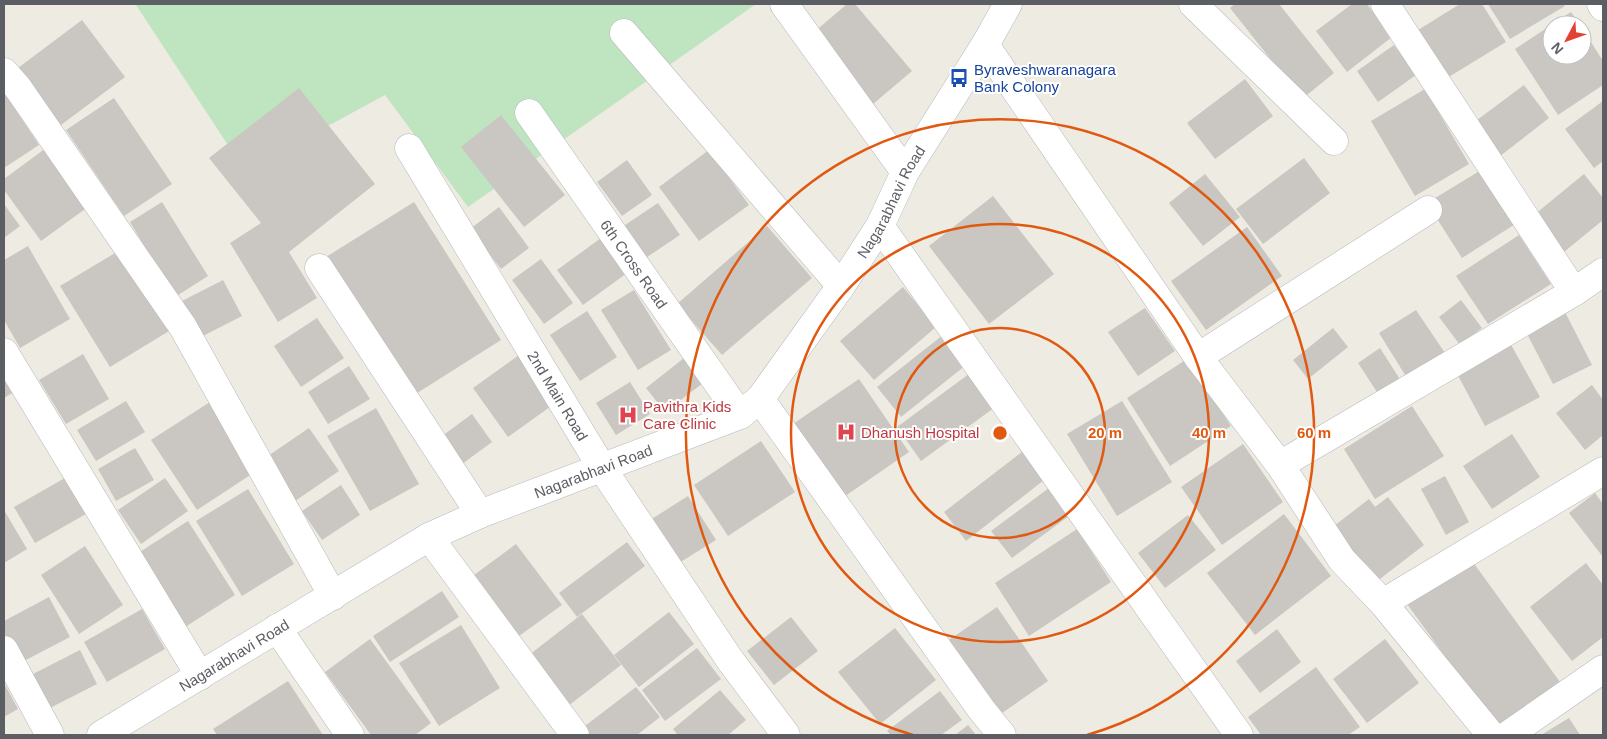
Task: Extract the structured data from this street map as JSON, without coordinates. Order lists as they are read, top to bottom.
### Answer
{
  "streets": {
    "street": ["Nagarabhavi Road", "6th Cross Road", "2nd Main Road"]
  },
  "crossings": [
    ["Nagarabhavi Road", "6th Cross Road"],
    ["Nagarabhavi Road", "2nd Main Road"]
  ],
  "places": {
    "bus stop": ["Byraveshwaranagara Bank Colony"],
    "hospital": ["Pavithra Kids Care Clinic", "Dhanush Hospital"]
  },
  "north": "bottom left",
  "rings": ["20 m", "40 m", "60 m"]
}
